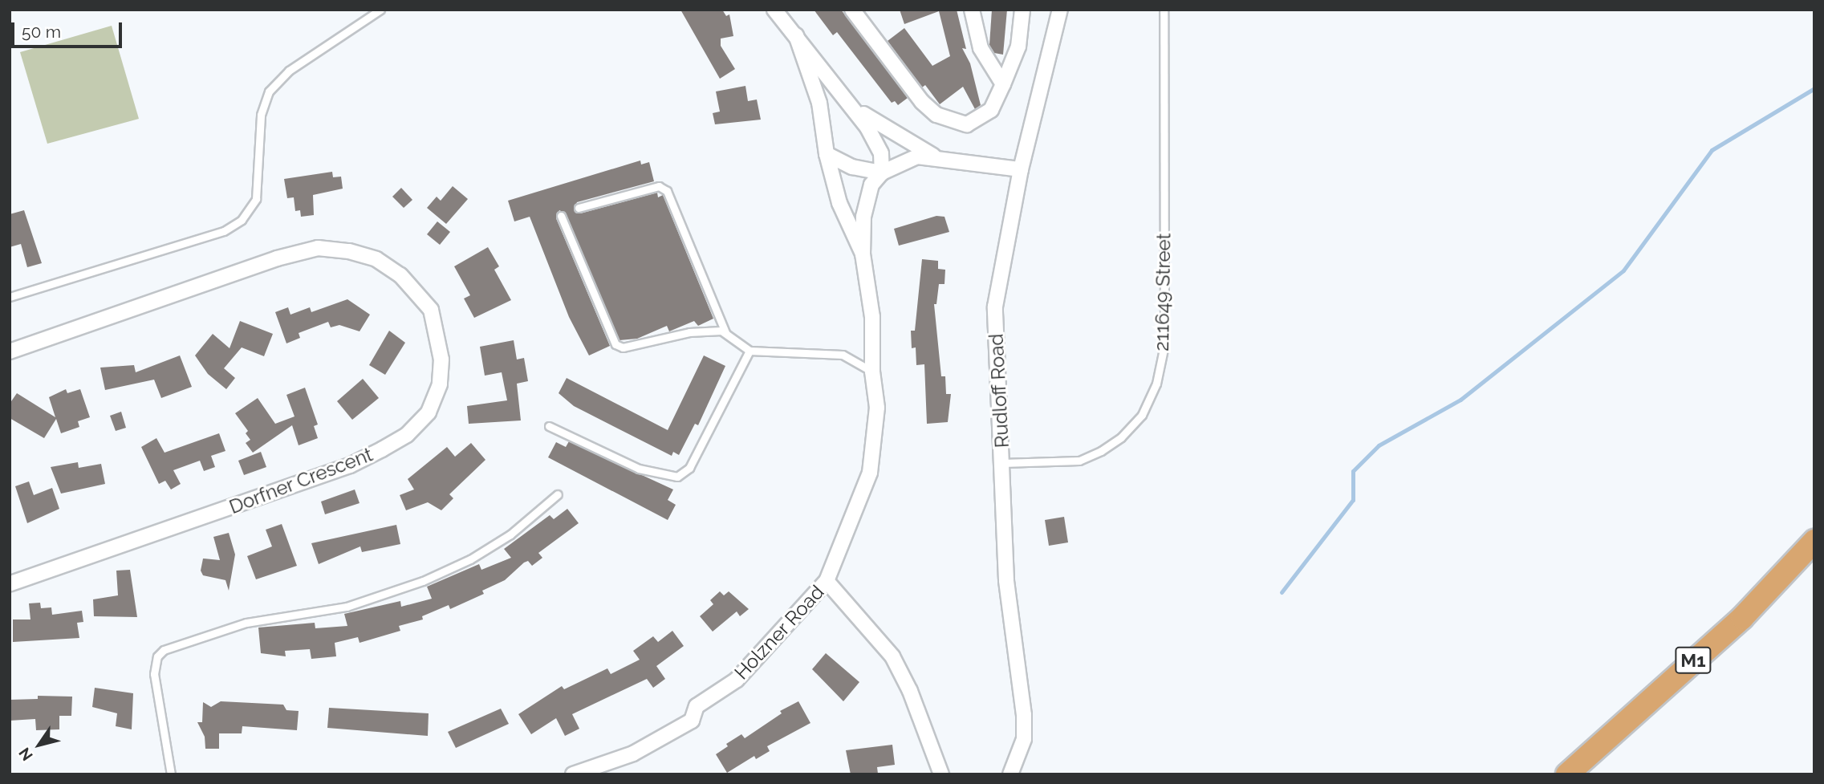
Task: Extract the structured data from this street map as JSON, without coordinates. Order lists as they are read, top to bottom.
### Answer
{
  "streets": {
    "highway": ["M1"],
    "street": ["Rudloff Road", "Dorfner Crescent", "Holzner Road"],
    "lane": ["211649 Street"]
  },
  "crossings": [
    ["211649 Street", "Rudloff Road"],
    ["Rudloff Road", "Holzner Road"]
  ],
  "scale_bar": "50 m",
  "north": "bottom left"
}
